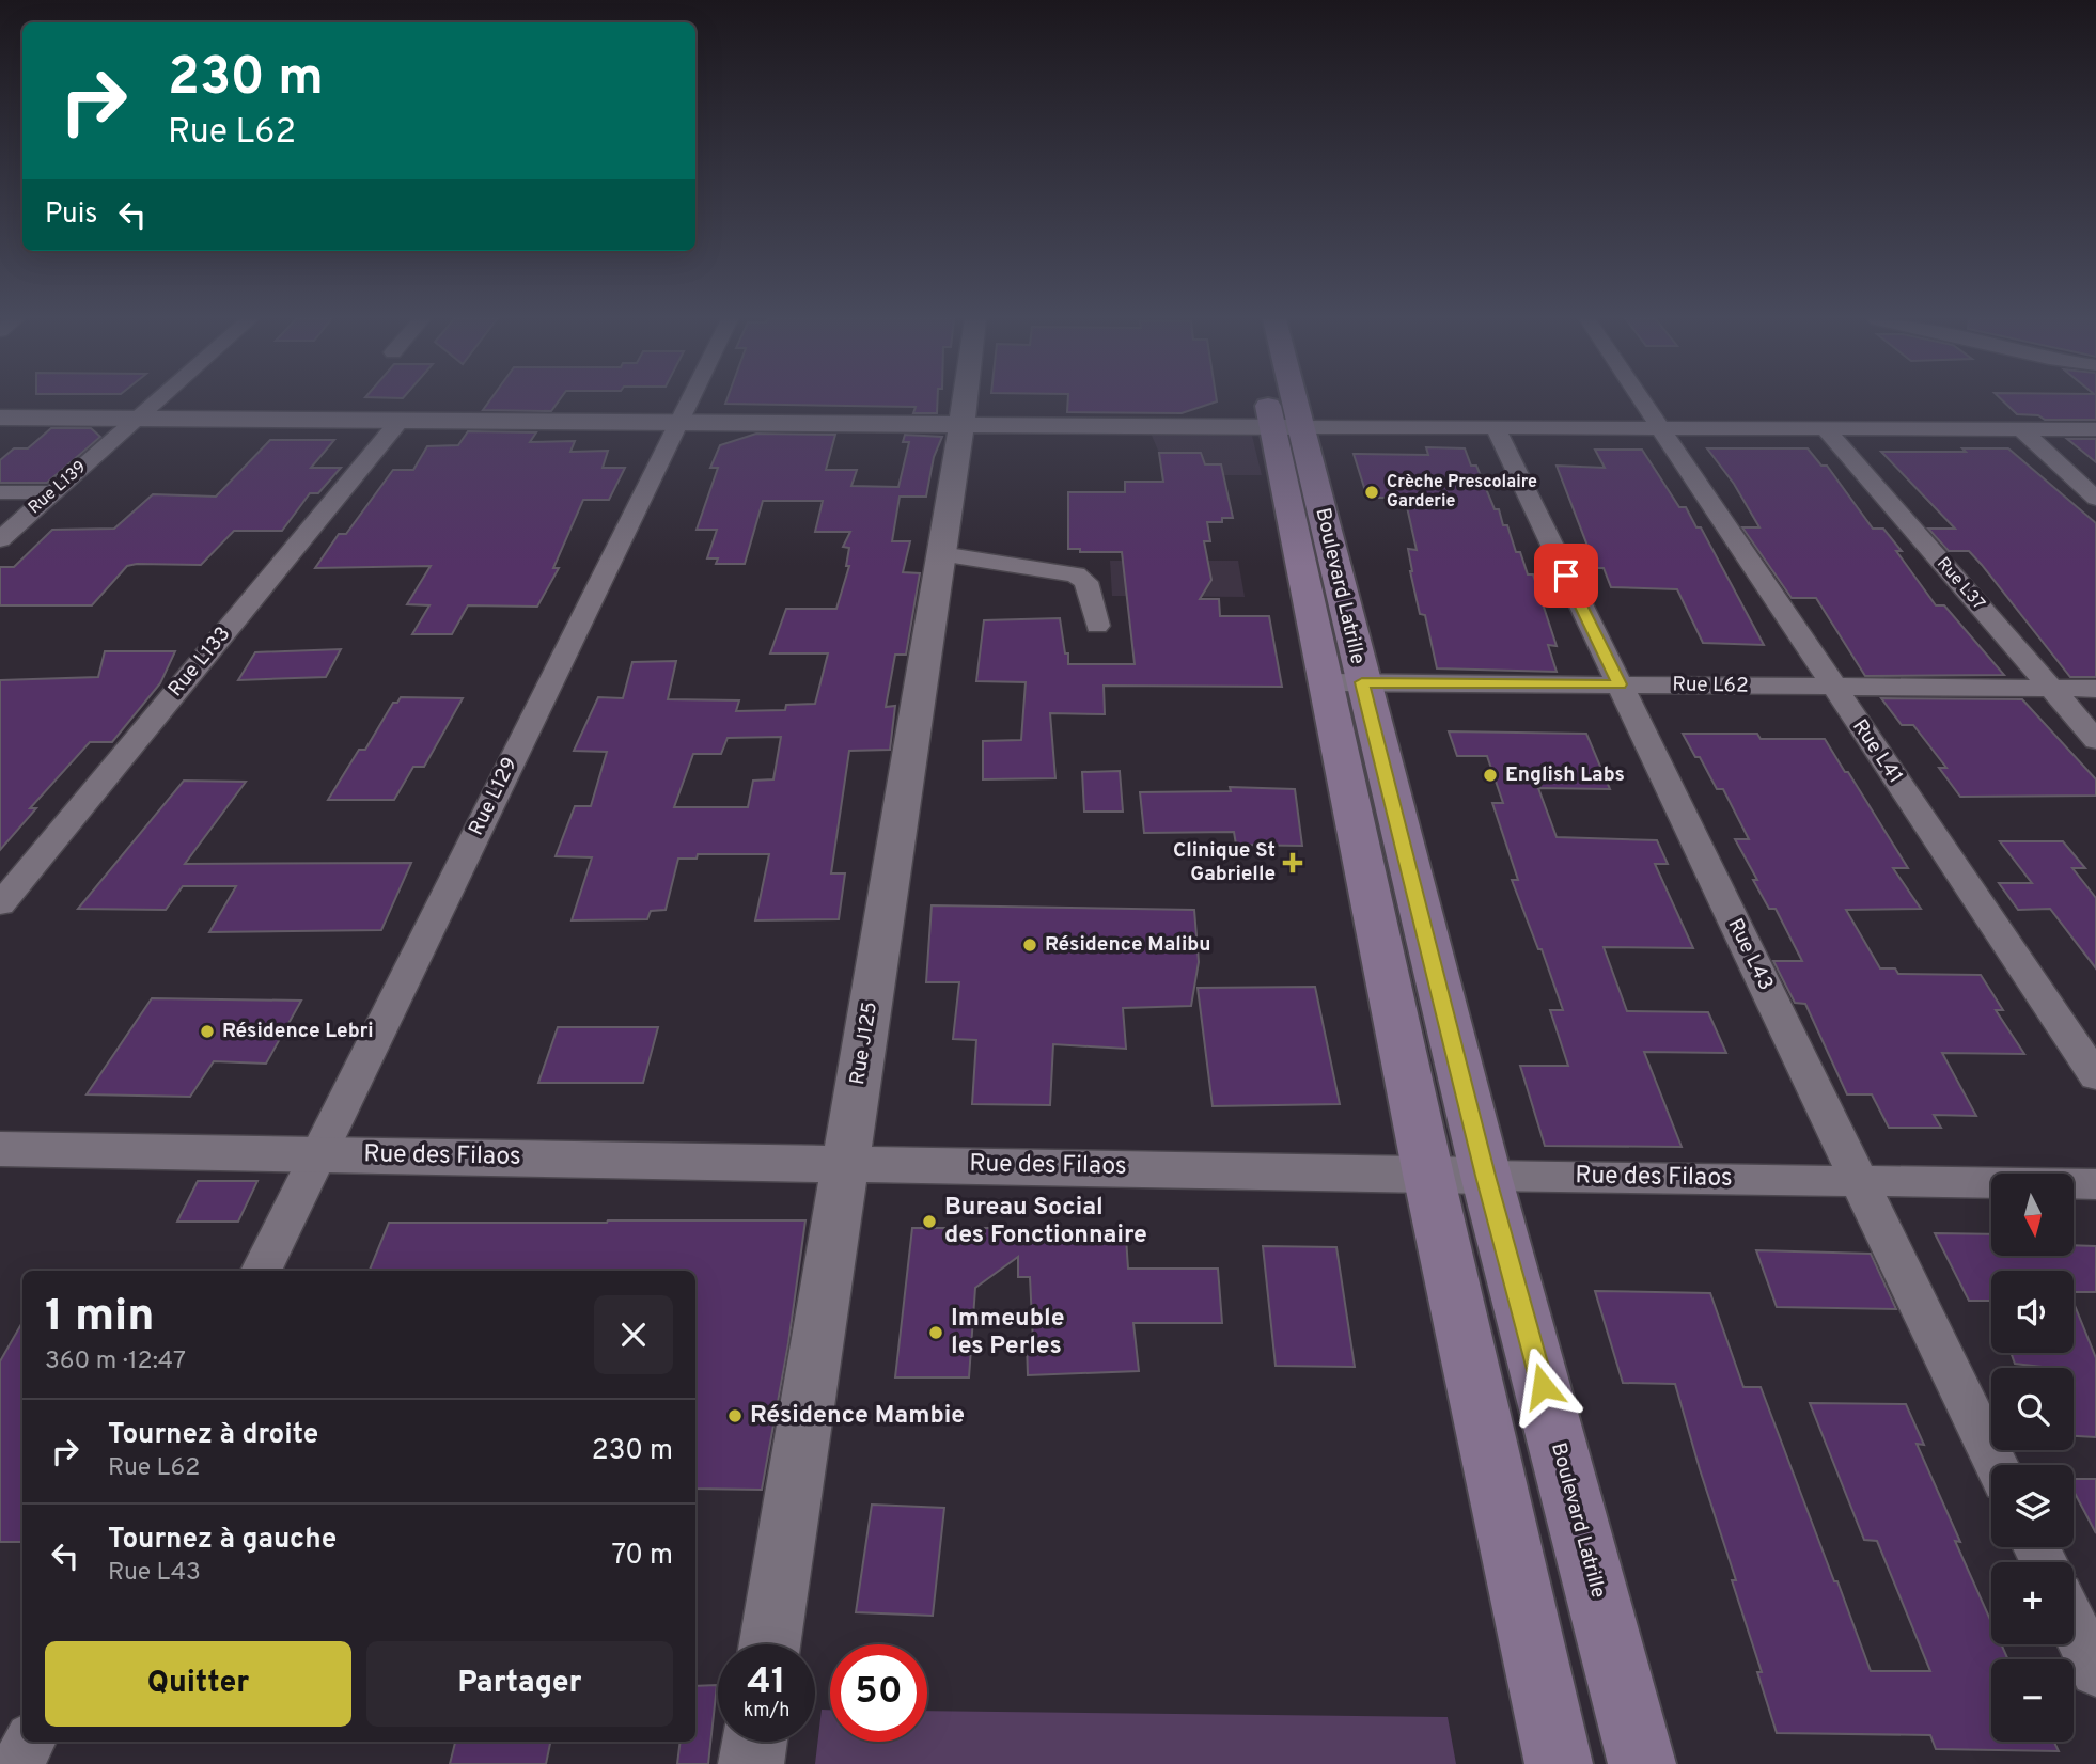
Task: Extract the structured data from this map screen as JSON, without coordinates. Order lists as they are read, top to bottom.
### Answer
{
  "streets": {
    "main road": ["Boulevard Latrille"],
    "street": [
      "Rue L139",
      "Rue L37",
      "Rue L133",
      "Rue L62",
      "Rue L41",
      "Rue L129",
      "Rue L43",
      "Rue J125",
      "Rue des Filaos"
    ]
  },
  "crossings": [
    ["Rue L37", "Rue L62"],
    ["Boulevard Latrille", "Rue L62"],
    ["Boulevard Latrille", "Rue des Filaos"],
    ["Rue L62", "Rue L41"],
    ["Rue L62", "Rue L43"],
    ["Rue L129", "Rue des Filaos"],
    ["Rue L43", "Rue des Filaos"],
    ["Rue J125", "Rue des Filaos"]
  ],
  "places": {
    "other": [
      "Crèche Prescolaire Garderie",
      "English Labs",
      "Résidence Malibu",
      "Résidence Lebri",
      "Bureau Social des Fonctionnaire",
      "Immeuble les Perles",
      "Résidence Mambie"
    ],
    "health": ["Clinique St Gabrielle"]
  },
  "north": "bottom",
  "page": {
    "turn": ["230 m", "Rue L62"],
    "then": "Puis",
    "map_buttons": ["+", "−"],
    "heading": ["1 min", "360 m · 12:47"],
    "list": [
      {
        "name": "Tournez à droite",
        "note": "Rue L62",
        "value": "230 m"
      },
      {
        "name": "Tournez à gauche",
        "note": "Rue L43",
        "value": "70 m"
      }
    ],
    "buttons": ["Quitter", "Partager"],
    "speed": "41 km/h",
    "limit": "50"
  }
}
